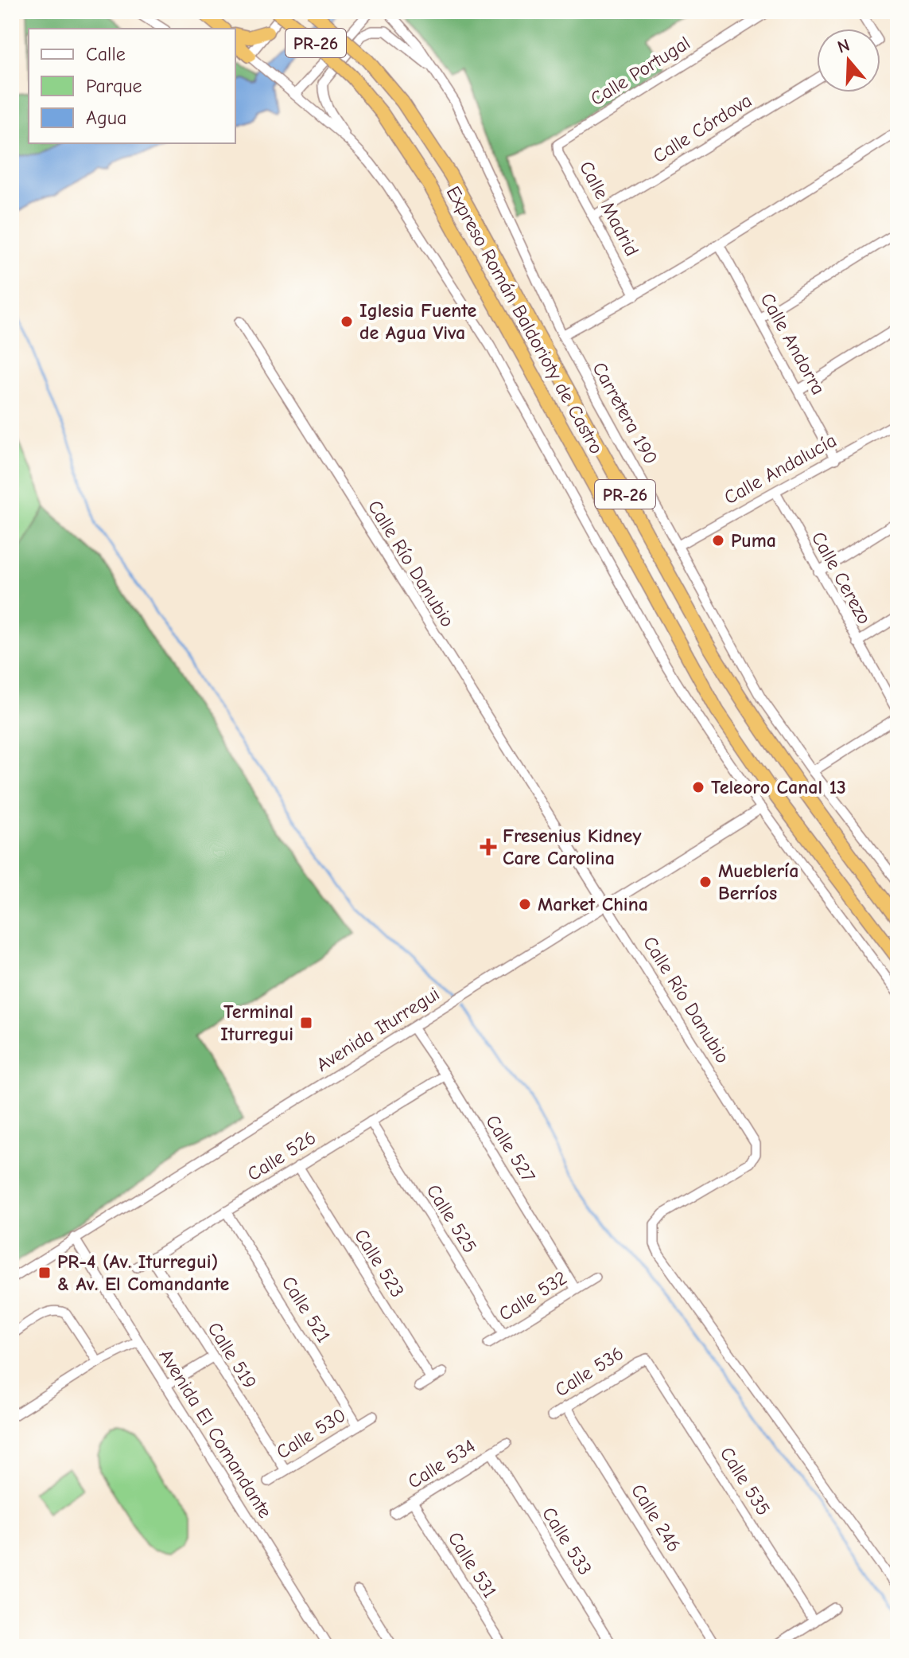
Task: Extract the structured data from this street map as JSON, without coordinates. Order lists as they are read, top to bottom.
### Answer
{
  "streets": {
    "highway": ["PR-26", "Expreso Román Baldorioty de Castro"],
    "street": [
      "Calle Portugal",
      "Calle Córdova",
      "Calle Madrid",
      "Calle Andorra",
      "Carretera 190",
      "Calle Andalucía",
      "Calle Río Danubio",
      "Calle Cerezo",
      "Avenida Iturregui",
      "Calle 527",
      "Calle 526",
      "Calle 525",
      "Calle 523",
      "Calle 532",
      "Calle 521",
      "Calle 519",
      "Calle 536",
      "Avenida El Comandante",
      "Calle 530",
      "Calle 534",
      "Calle 535",
      "Calle 246",
      "Calle 533",
      "Calle 531"
    ]
  },
  "crossings": [
    ["Calle Portugal", "Calle Madrid"],
    ["Calle Córdova", "Calle Madrid"],
    ["Calle Andorra", "Calle Andalucía"],
    ["Carretera 190", "Calle Andalucía"],
    ["Calle Andalucía", "Calle Cerezo"],
    ["Calle Río Danubio", "Avenida Iturregui"],
    ["Avenida Iturregui", "Calle 527"],
    ["Avenida Iturregui", "Avenida El Comandante"],
    ["Calle 527", "Calle 526"],
    ["Calle 527", "Calle 532"],
    ["Calle 526", "Calle 525"],
    ["Calle 526", "Calle 523"],
    ["Calle 526", "Calle 521"],
    ["Calle 526", "Calle 519"],
    ["Calle 525", "Calle 532"],
    ["Calle 521", "Calle 530"],
    ["Calle 519", "Calle 530"],
    ["Calle 536", "Calle 535"],
    ["Calle 536", "Calle 246"],
    ["Calle 534", "Calle 533"],
    ["Calle 534", "Calle 531"]
  ],
  "places": {
    "other": [
      "Iglesia Fuente de Agua Viva",
      "Puma",
      "Teleoro Canal 13",
      "Mueblería Berríos",
      "Market China"
    ],
    "health": ["Fresenius Kidney Care Carolina"],
    "transit": ["Terminal Iturregui", "PR-4 (Av. Iturregui) & Av. El Comandante"]
  },
  "legend": ["Calle", "Parque", "Agua"],
  "north": "top"
}
